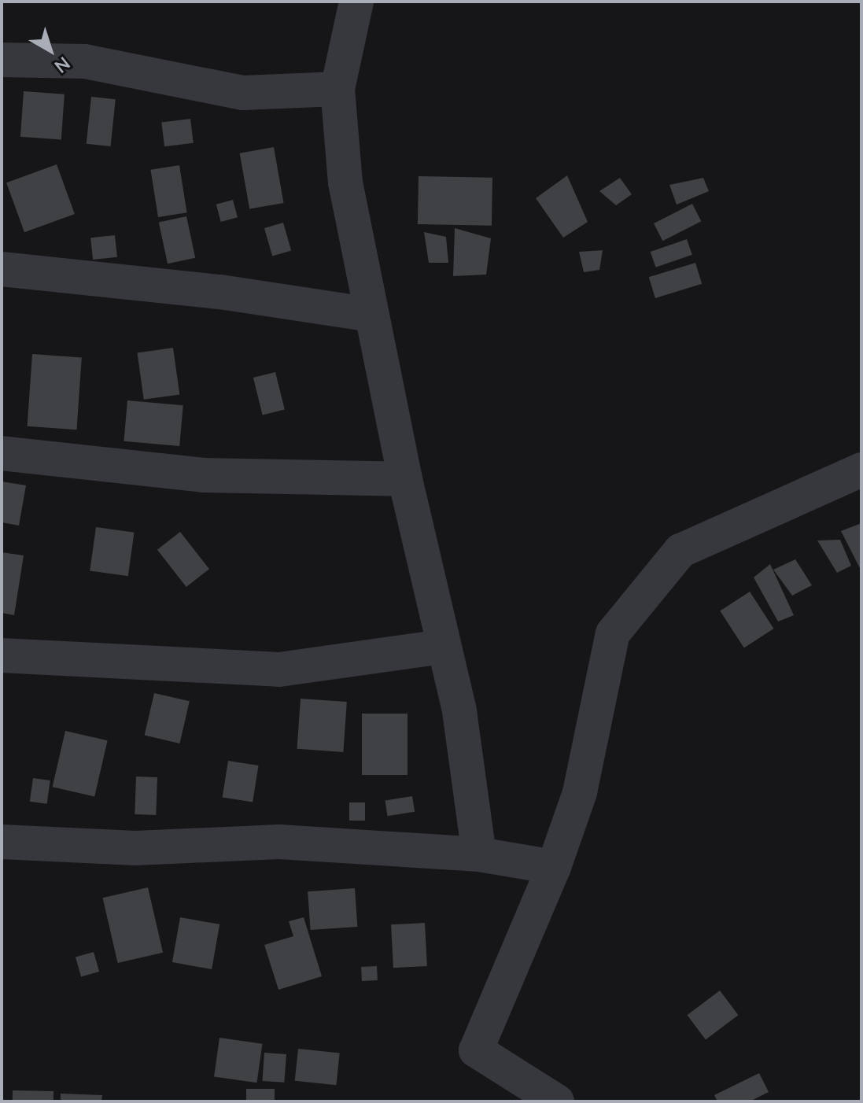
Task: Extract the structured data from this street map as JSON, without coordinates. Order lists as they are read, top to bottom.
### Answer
{
  "north": "bottom right"
}
